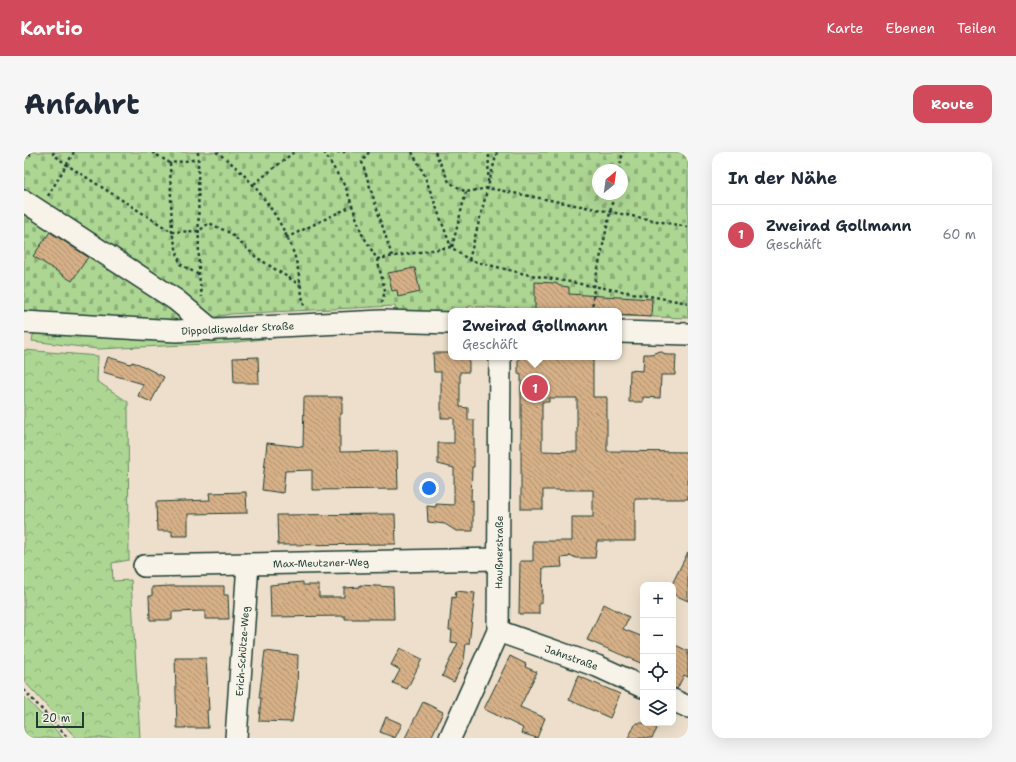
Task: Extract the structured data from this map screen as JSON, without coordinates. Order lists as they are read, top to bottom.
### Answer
{
  "streets": {
    "street": [
      "Dippoldiswalder Straße",
      "Haußnerstraße",
      "Max-Meutzner-Weg",
      "Erich-Schütze-Weg",
      "Jahnstraße"
    ]
  },
  "crossings": [
    ["Haußnerstraße", "Max-Meutzner-Weg"],
    ["Haußnerstraße", "Jahnstraße"],
    ["Max-Meutzner-Weg", "Erich-Schütze-Weg"]
  ],
  "scale_bar": "20 m",
  "north": "top right",
  "page": {
    "header": "Kartio",
    "nav": ["Karte", "Ebenen", "Teilen"],
    "title": "Anfahrt",
    "buttons": "Route",
    "heading": "In der Nähe",
    "list": [
      {
        "mark": "1",
        "name": "Zweirad Gollmann",
        "note": "Geschäft",
        "value": "60 m"
      }
    ],
    "popup": ["Zweirad Gollmann", "Geschäft"],
    "pins": "1",
    "map_buttons": ["+", "−"],
    "scale": "20 m"
  }
}
